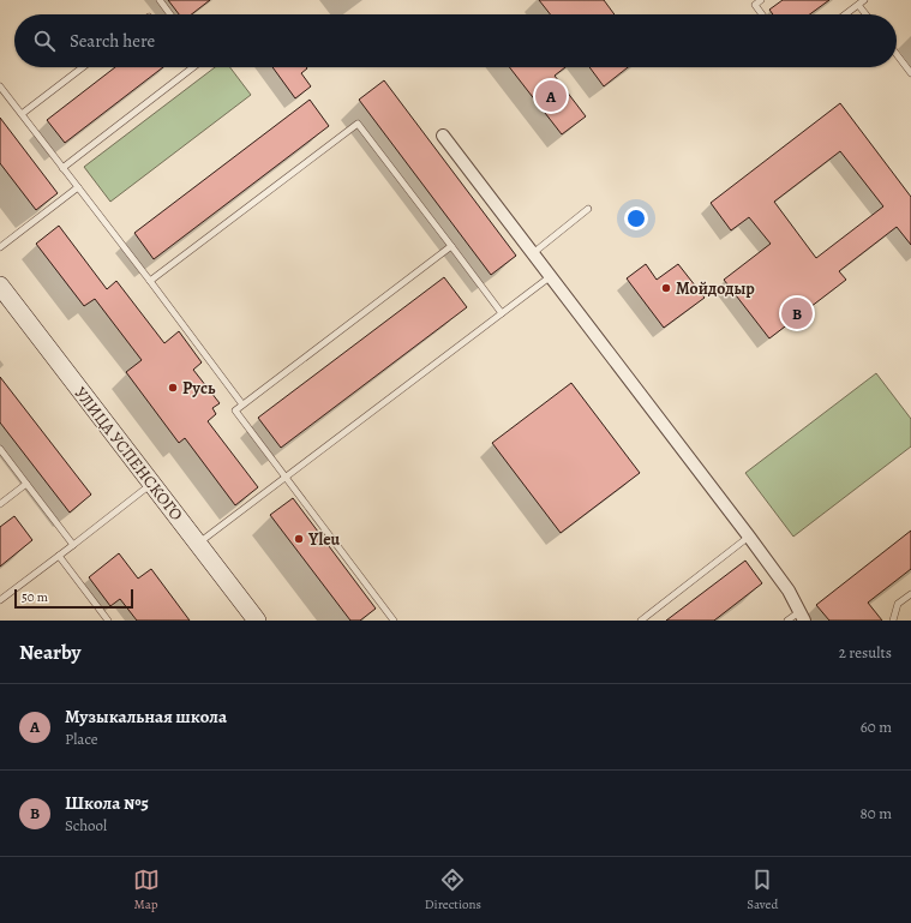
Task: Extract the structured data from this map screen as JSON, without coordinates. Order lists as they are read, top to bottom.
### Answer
{
  "streets": {
    "street": ["УЛИЦА УСПЕНСКОГО"]
  },
  "places": ["Мойдодыр", "Русь", "Yleu"],
  "scale_bar": "50 m",
  "page": {
    "search": "Search here",
    "pins": ["A", "B"],
    "scale": "50 m",
    "heading": ["Nearby", "2 results"],
    "list": [
      {
        "mark": "A",
        "name": "Музыкальная школа",
        "note": "Place",
        "value": "60 m"
      },
      {
        "mark": "B",
        "name": "Школа №5",
        "note": "School",
        "value": "80 m"
      }
    ],
    "nav": ["Map", "Directions", "Saved"]
  }
}
